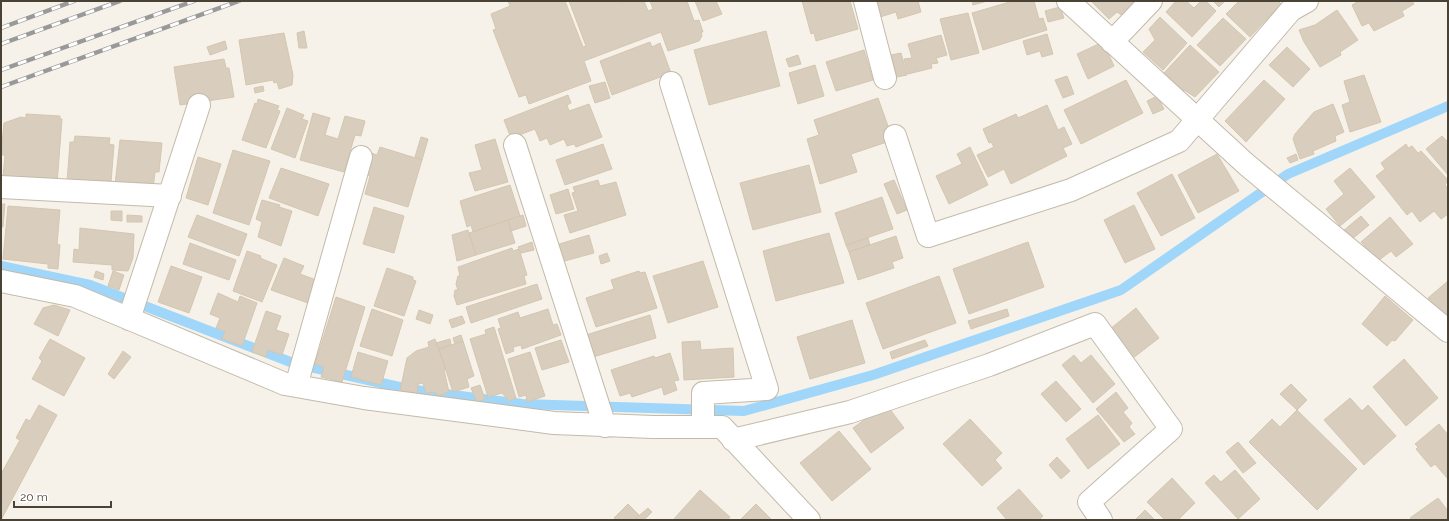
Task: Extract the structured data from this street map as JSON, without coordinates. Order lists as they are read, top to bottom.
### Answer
{
  "scale_bar": "20 m"
}
